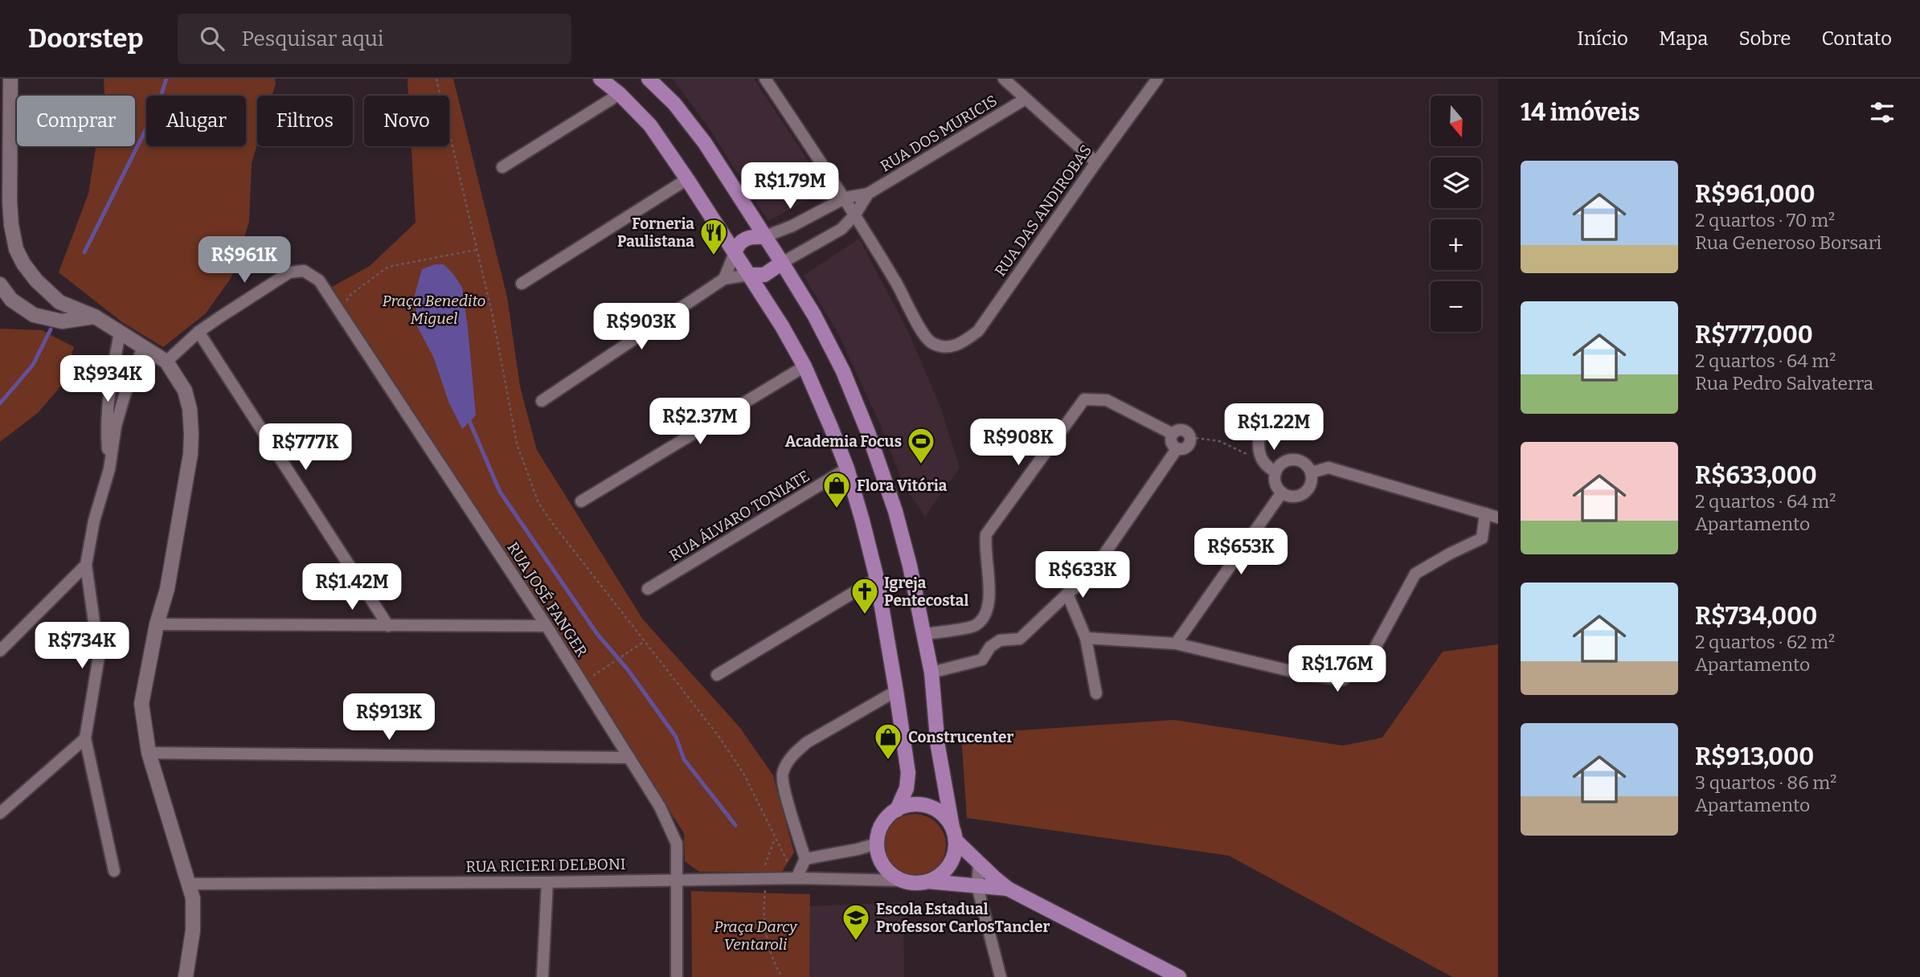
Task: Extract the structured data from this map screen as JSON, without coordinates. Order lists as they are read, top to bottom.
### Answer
{
  "streets": {
    "street": [
      "RUA DOS MURICIS",
      "RUA DAS ANDIROBAS",
      "RUA ÁLVARO TONIATE",
      "RUA JOSÉ FANGER",
      "RUA RICIERI DELBONI"
    ]
  },
  "crossings": [
    ["RUA DOS MURICIS", "RUA DAS ANDIROBAS"],
    ["RUA JOSÉ FANGER", "RUA RICIERI DELBONI"]
  ],
  "parks": ["Praça Benedito Miguel", "Praça Darcy Ventaroli"],
  "places": {
    "restaurant": ["Forneria Paulistana"],
    "sports": ["Academia Focus"],
    "shop": ["Flora Vitória", "Construcenter"],
    "church": ["Igreja Pentecostal"],
    "school or university": ["Escola Estadual Professor CarlosTancler"]
  },
  "north": "bottom",
  "page": {
    "header": "Doorstep",
    "search": "Pesquisar aqui",
    "nav": [
      "Início",
      "Mapa",
      "Sobre",
      "Contato"
    ],
    "heading": "14 imóveis",
    "map_buttons": ["+", "−"],
    "chip": [
      "Comprar",
      "Alugar",
      "Filtros",
      "Novo"
    ],
    "list": [
      {
        "name": "R$961,000",
        "note": "2 quartos · 70 m² · Rua Generoso Borsari"
      },
      {
        "name": "R$777,000",
        "note": "2 quartos · 64 m² · Rua Pedro Salvaterra"
      },
      {
        "name": "R$633,000",
        "note": "2 quartos · 64 m² · Apartamento"
      },
      {
        "name": "R$734,000",
        "note": "2 quartos · 62 m² · Apartamento"
      },
      {
        "name": "R$913,000",
        "note": "3 quartos · 86 m² · Apartamento"
      }
    ],
    "price": [
      "R$1.79M",
      "R$961K",
      "R$903K",
      "R$934K",
      "R$2.37M",
      "R$1.22M",
      "R$908K",
      "R$777K",
      "R$653K",
      "R$633K",
      "R$1.42M",
      "R$734K",
      "R$1.76M",
      "R$913K"
    ]
  }
}
